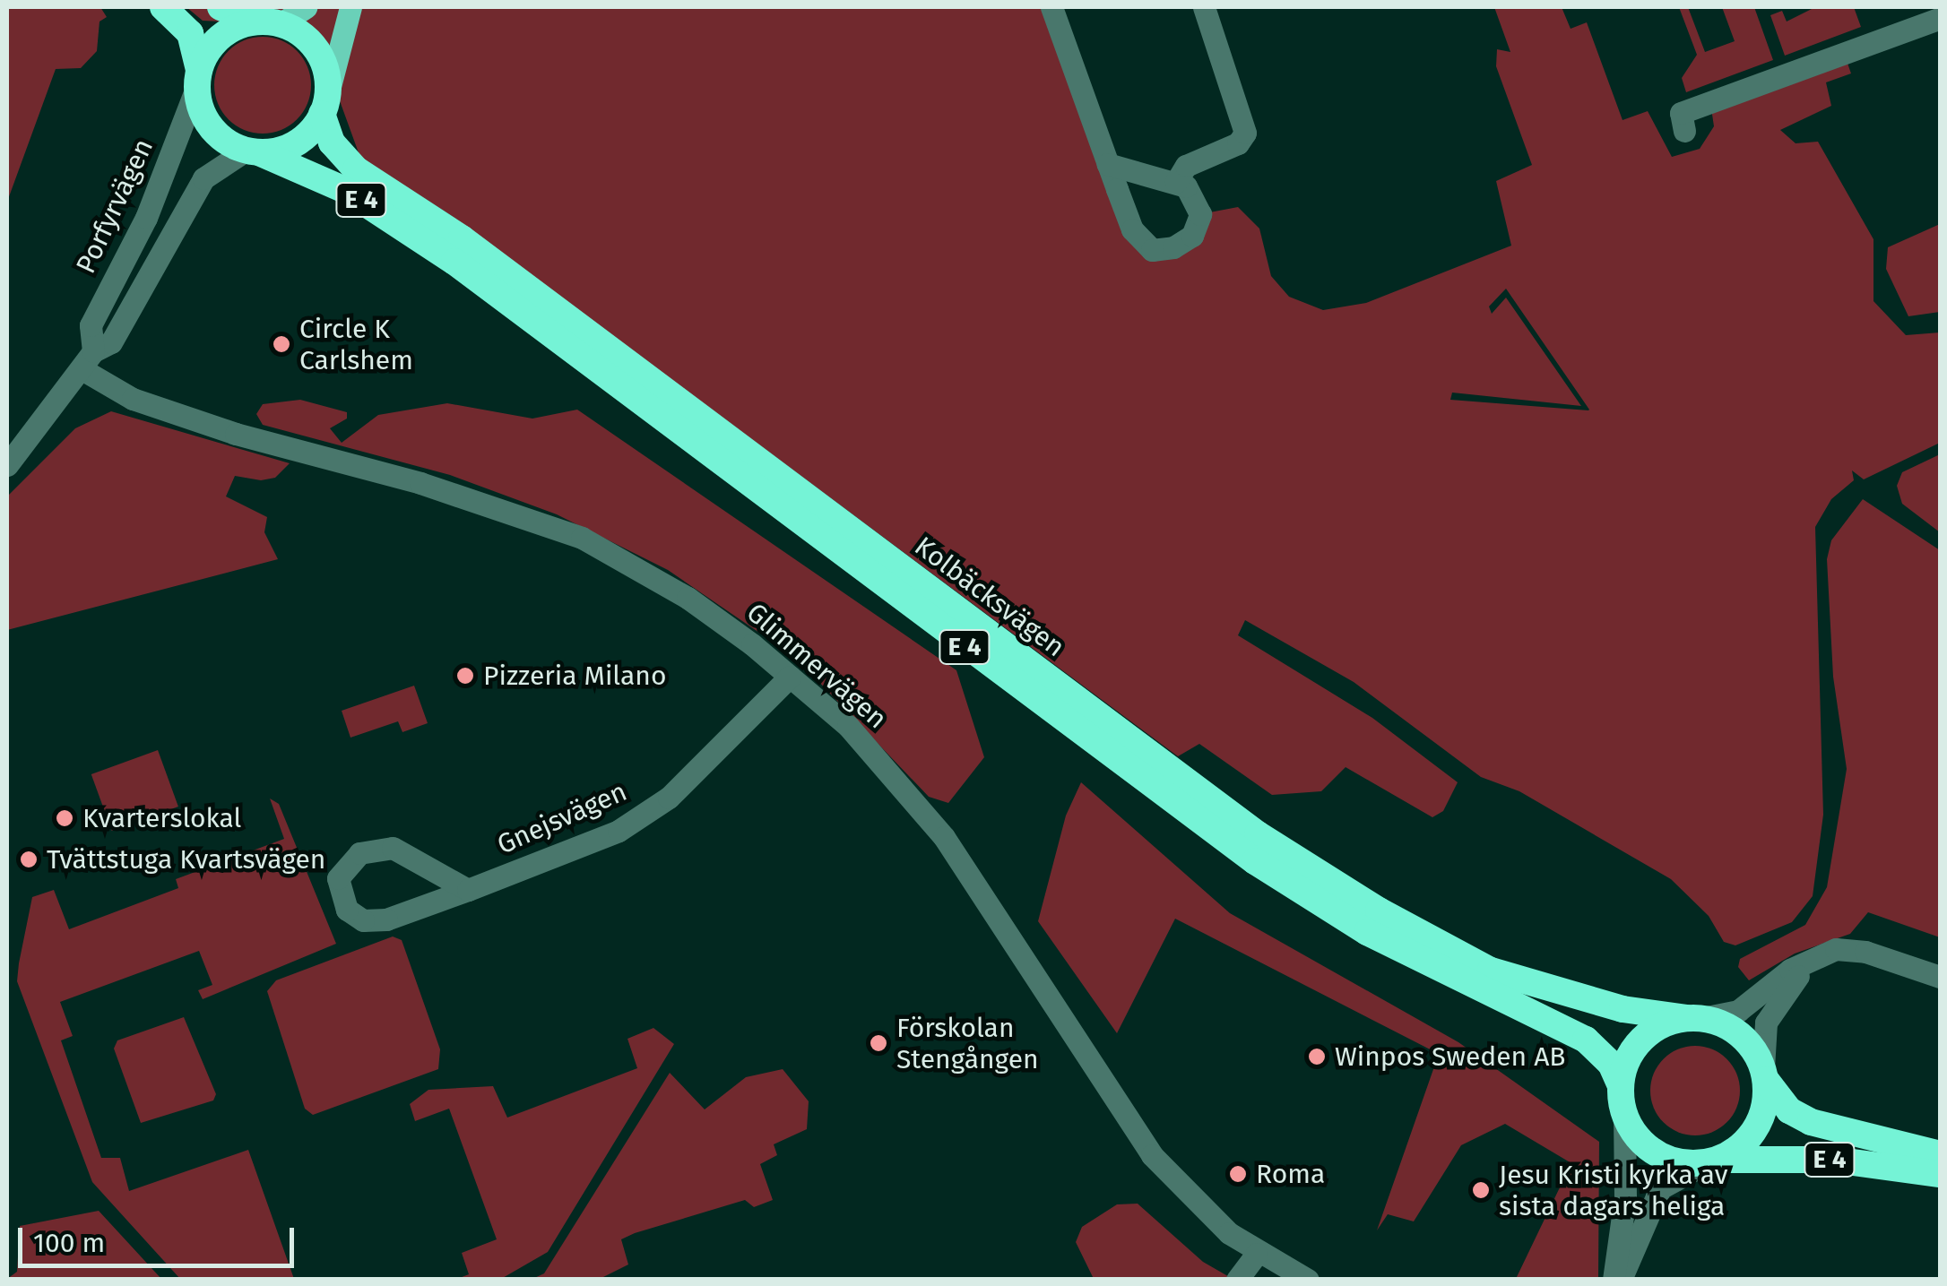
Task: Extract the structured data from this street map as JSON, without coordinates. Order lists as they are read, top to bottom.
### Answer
{
  "streets": {
    "highway": ["E 4", "Kolbäcksvägen"],
    "street": ["Porfyrvägen", "Glimmervägen", "Gnejsvägen"]
  },
  "crossings": [
    ["E 4", "Porfyrvägen"],
    ["E 4", "Kolbäcksvägen"],
    ["Porfyrvägen", "Kolbäcksvägen"],
    ["Porfyrvägen", "Glimmervägen"],
    ["Glimmervägen", "Gnejsvägen"]
  ],
  "places": [
    "Circle K Carlshem",
    "Pizzeria Milano",
    "Kvarterslokal",
    "Tvättstuga Kvartsvägen",
    "Förskolan Stengången",
    "Winpos Sweden AB",
    "Roma",
    "Jesu Kristi kyrka av sista dagars heliga"
  ],
  "scale_bar": "100 m"
}
